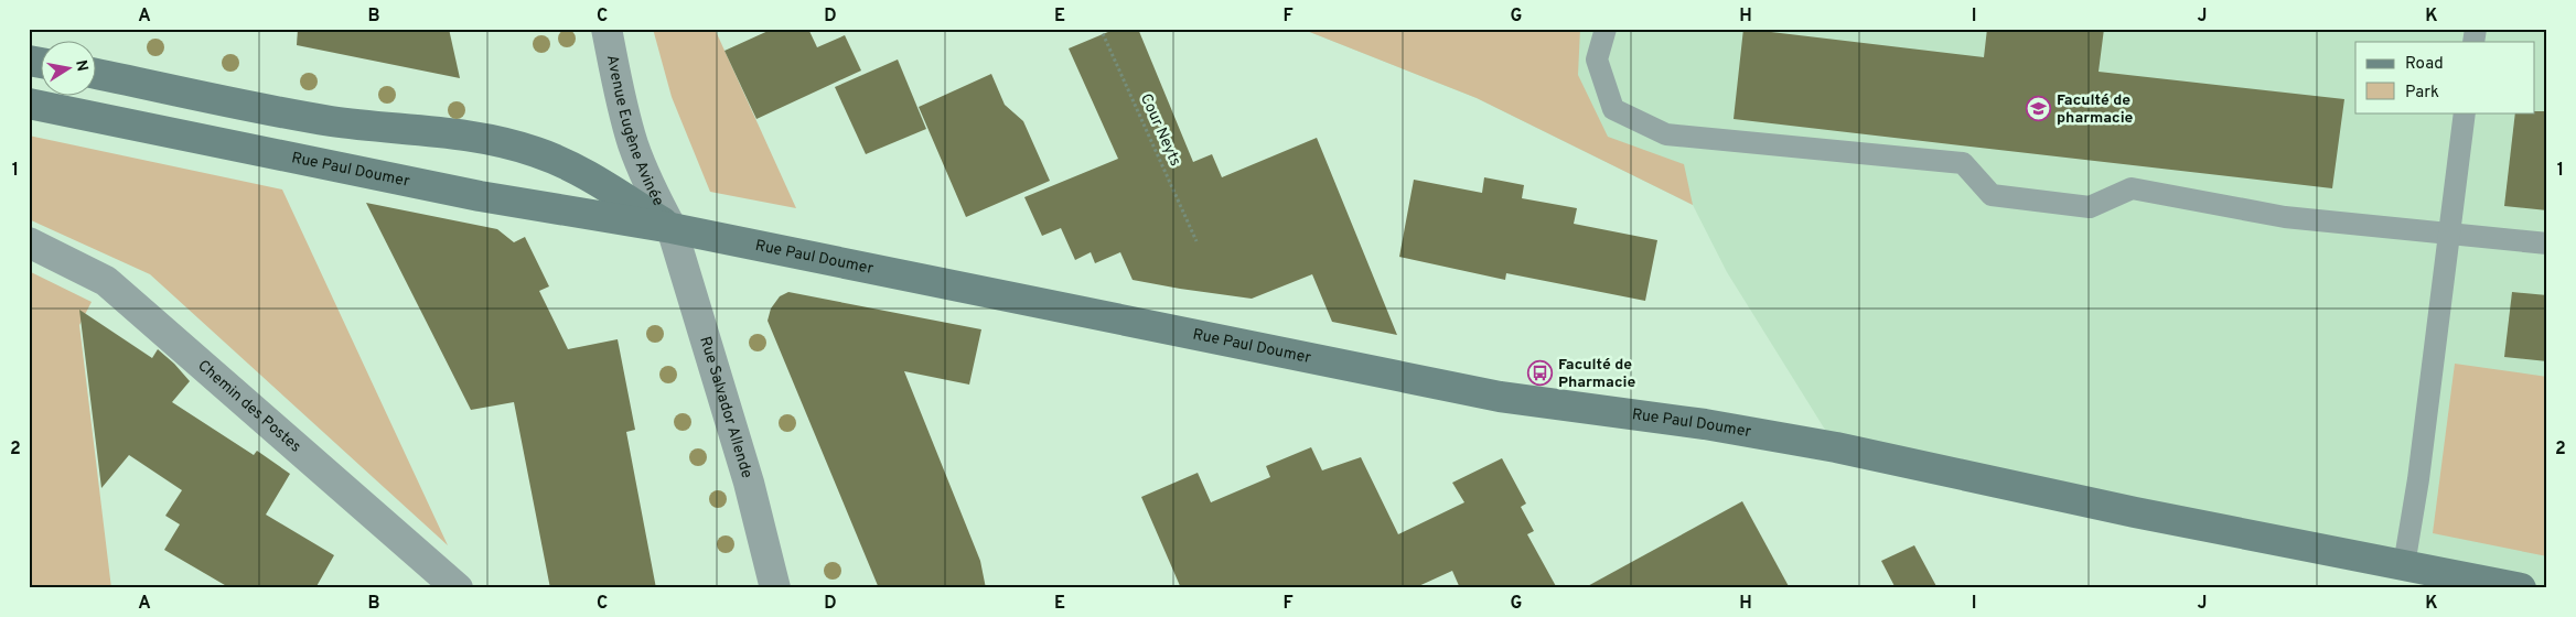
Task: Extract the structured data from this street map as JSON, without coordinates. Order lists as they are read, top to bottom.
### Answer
{
  "streets": {
    "main road": ["Rue Paul Doumer"],
    "street": ["Avenue Eugène Avinée", "Chemin des Postes", "Rue Salvador Allende"],
    "path": ["Cour Neyts"]
  },
  "crossings": [
    ["Avenue Eugène Avinée", "Rue Paul Doumer"],
    ["Avenue Eugène Avinée", "Rue Salvador Allende"],
    ["Rue Paul Doumer", "Rue Salvador Allende"]
  ],
  "places": {
    "school or university": ["Faculté de pharmacie"],
    "bus stop": ["Faculté de Pharmacie"]
  },
  "legend": ["Road", "Park"],
  "north": "right",
  "grid": {
    "columns": [
      "A",
      "B",
      "C",
      "D",
      "E",
      "F",
      "G",
      "H",
      "I",
      "J",
      "K"
    ],
    "rows": ["1", "2"]
  }
}
